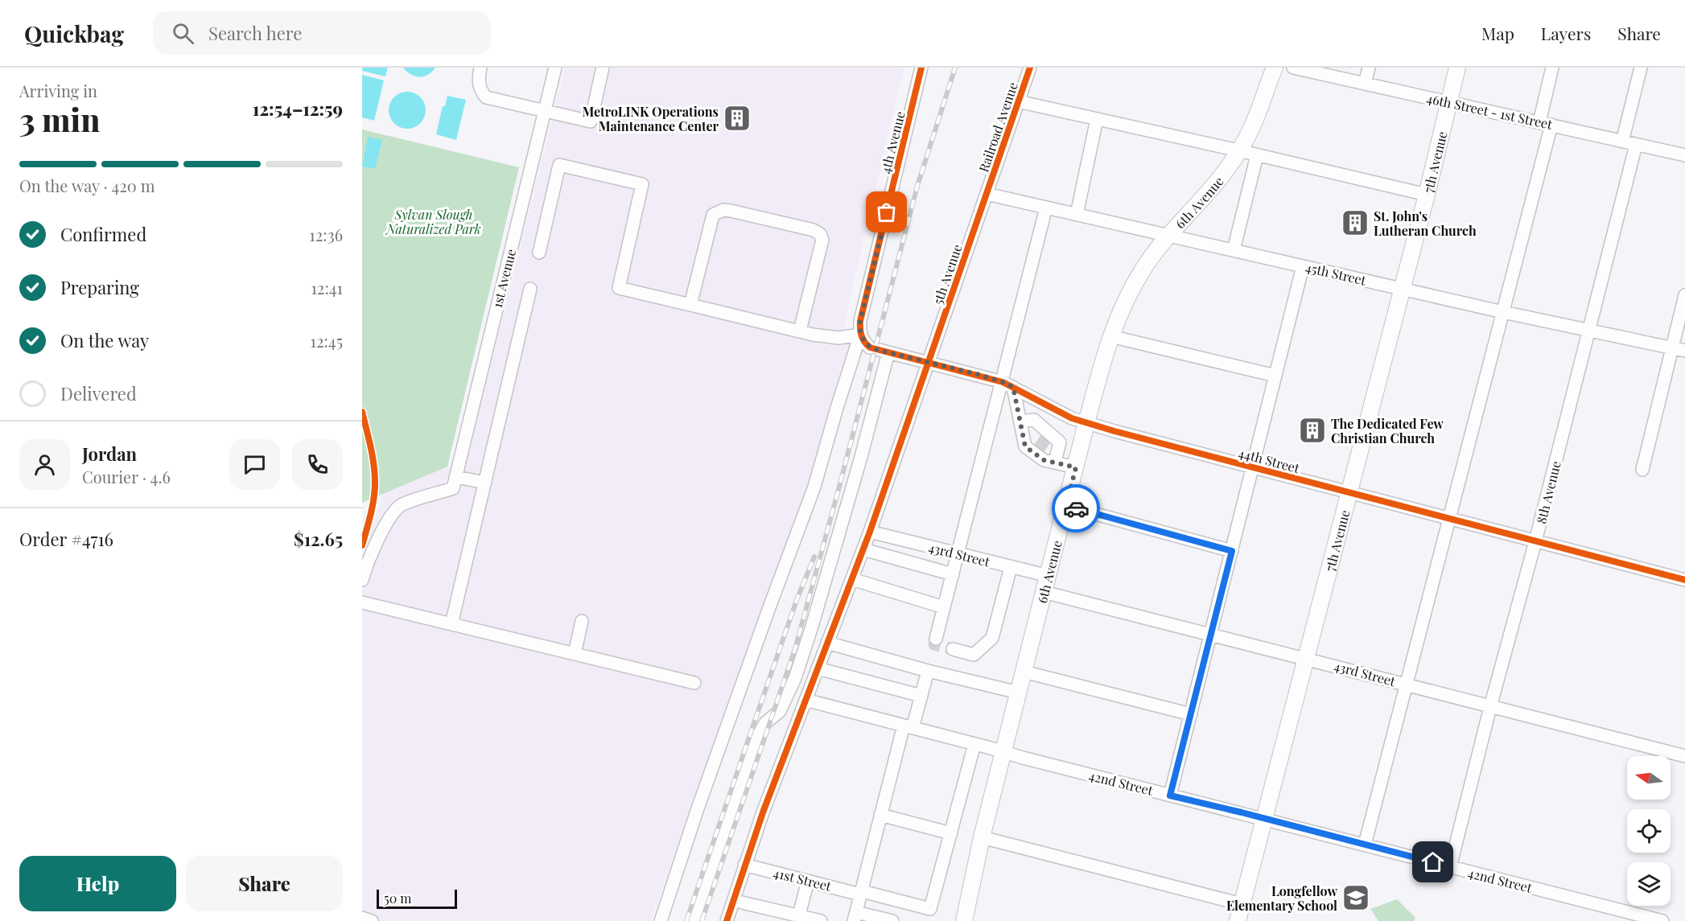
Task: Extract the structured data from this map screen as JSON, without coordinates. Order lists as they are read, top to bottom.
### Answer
{
  "streets": {
    "main road": ["7th Avenue", "6th Avenue"],
    "street": [
      "46th Street - 1st Street",
      "Railroad Avenue",
      "4th Avenue",
      "45th Street",
      "5th Avenue",
      "1st Avenue",
      "44th Street",
      "8th Avenue",
      "43rd Street",
      "42nd Street",
      "41st Street"
    ]
  },
  "crossings": [
    ["46th Street - 1st Street", "7th Avenue"],
    ["46th Street - 1st Street", "8th Avenue"],
    ["Railroad Avenue", "45th Street"],
    ["Railroad Avenue", "5th Avenue"],
    ["4th Avenue", "44th Street"],
    ["7th Avenue", "45th Street"],
    ["7th Avenue", "44th Street"],
    ["7th Avenue", "43rd Street"],
    ["7th Avenue", "42nd Street"],
    ["6th Avenue", "45th Street"],
    ["6th Avenue", "44th Street"],
    ["6th Avenue", "43rd Street"],
    ["6th Avenue", "42nd Street"],
    ["45th Street", "5th Avenue"],
    ["45th Street", "8th Avenue"],
    ["5th Avenue", "44th Street"],
    ["5th Avenue", "43rd Street"],
    ["5th Avenue", "42nd Street"],
    ["5th Avenue", "41st Street"],
    ["44th Street", "8th Avenue"],
    ["8th Avenue", "43rd Street"],
    ["8th Avenue", "42nd Street"]
  ],
  "parks": ["Sylvan Slough Naturalized Park"],
  "places": {
    "building": ["MetroLINK Operations Maintenance Center", "St. John's Lutheran Church", "The Dedicated Few Christian Church"],
    "school or university": ["Longfellow Elementary School"]
  },
  "scale_bar": "50 m",
  "north": "left",
  "page": {
    "header": "Quickbag",
    "search": "Search here",
    "nav": ["Map", "Layers", "Share"],
    "heading": ["3 min", "Arriving in", "12:54–12:59"],
    "panel": [
      "Jordan",
      "Courier · 4.6",
      "Order #4716",
      "$12.65"
    ],
    "bar": "On the way · 420 m",
    "list": [
      ["Confirmed", "12:36"],
      ["Preparing", "12:41"],
      ["On the way", "12:45"],
      "Delivered"
    ],
    "buttons": ["Help", "Share"],
    "scale": "50 m"
  }
}
